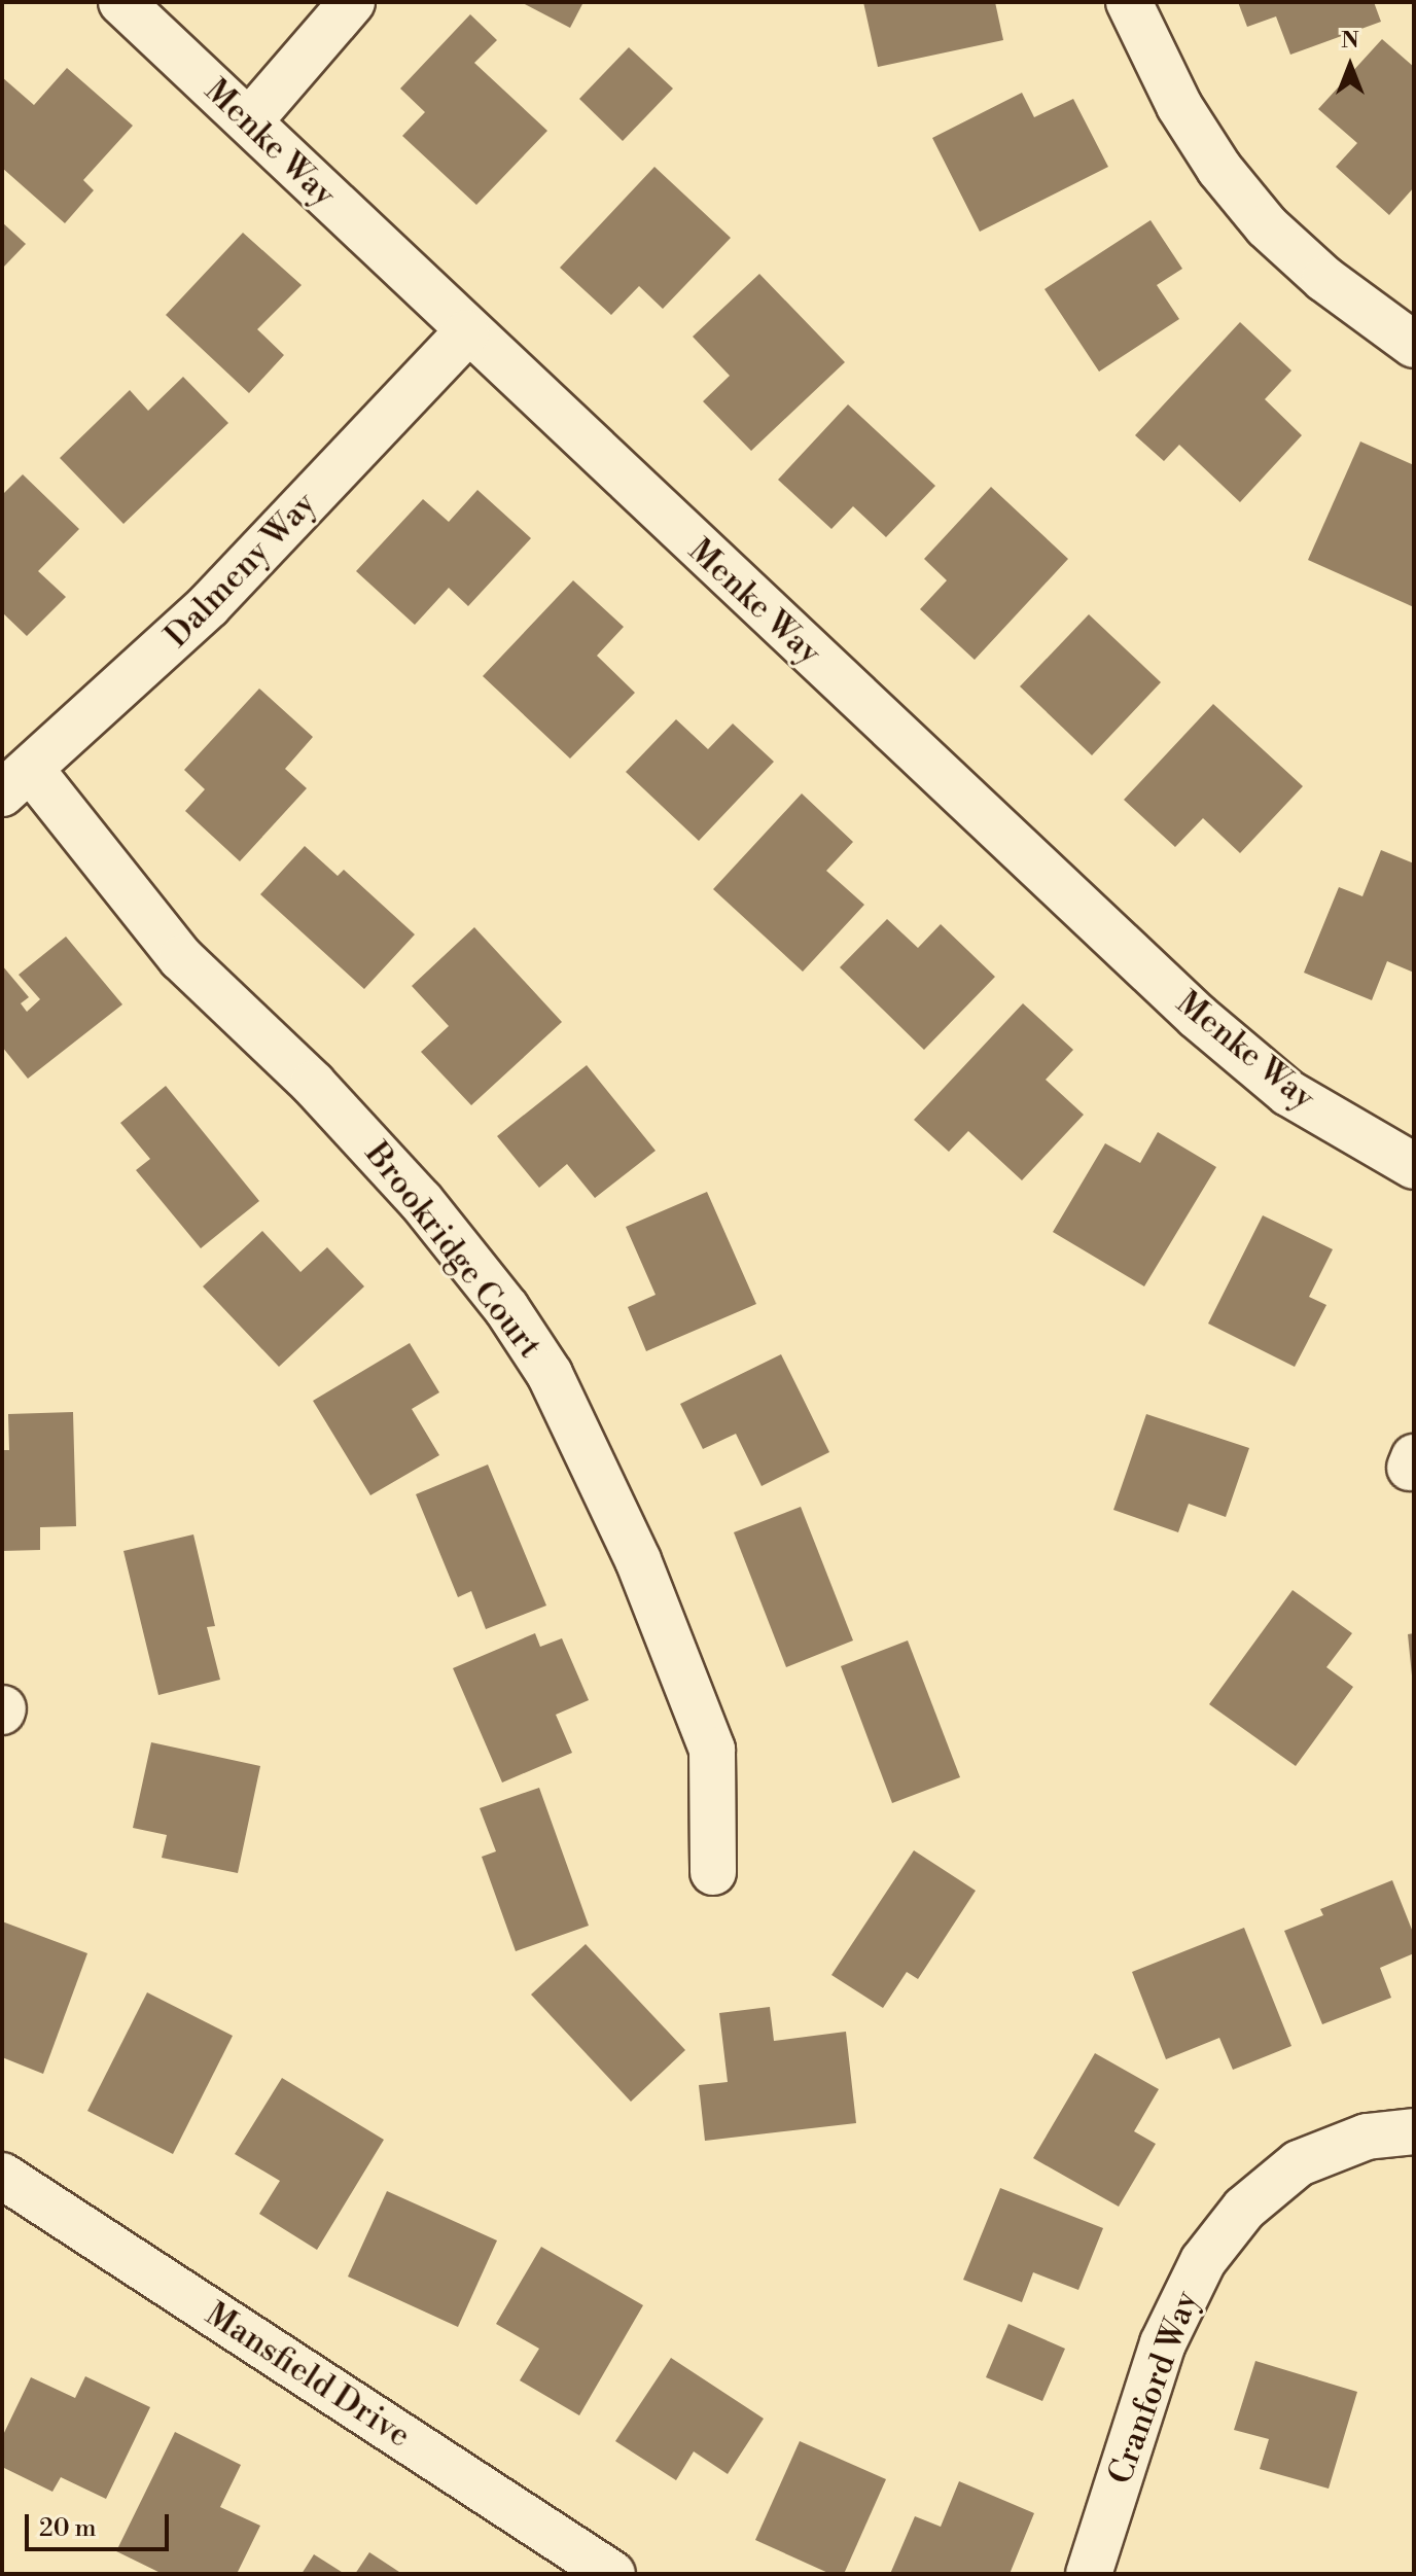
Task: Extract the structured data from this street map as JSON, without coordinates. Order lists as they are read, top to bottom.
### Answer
{
  "streets": {
    "street": [
      "Menke Way",
      "Dalmeny Way",
      "Brookridge Court",
      "Mansfield Drive",
      "Cranford Way"
    ]
  },
  "crossings": [
    ["Menke Way", "Dalmeny Way"],
    ["Dalmeny Way", "Brookridge Court"]
  ],
  "scale_bar": "20 m",
  "north": "top"
}
